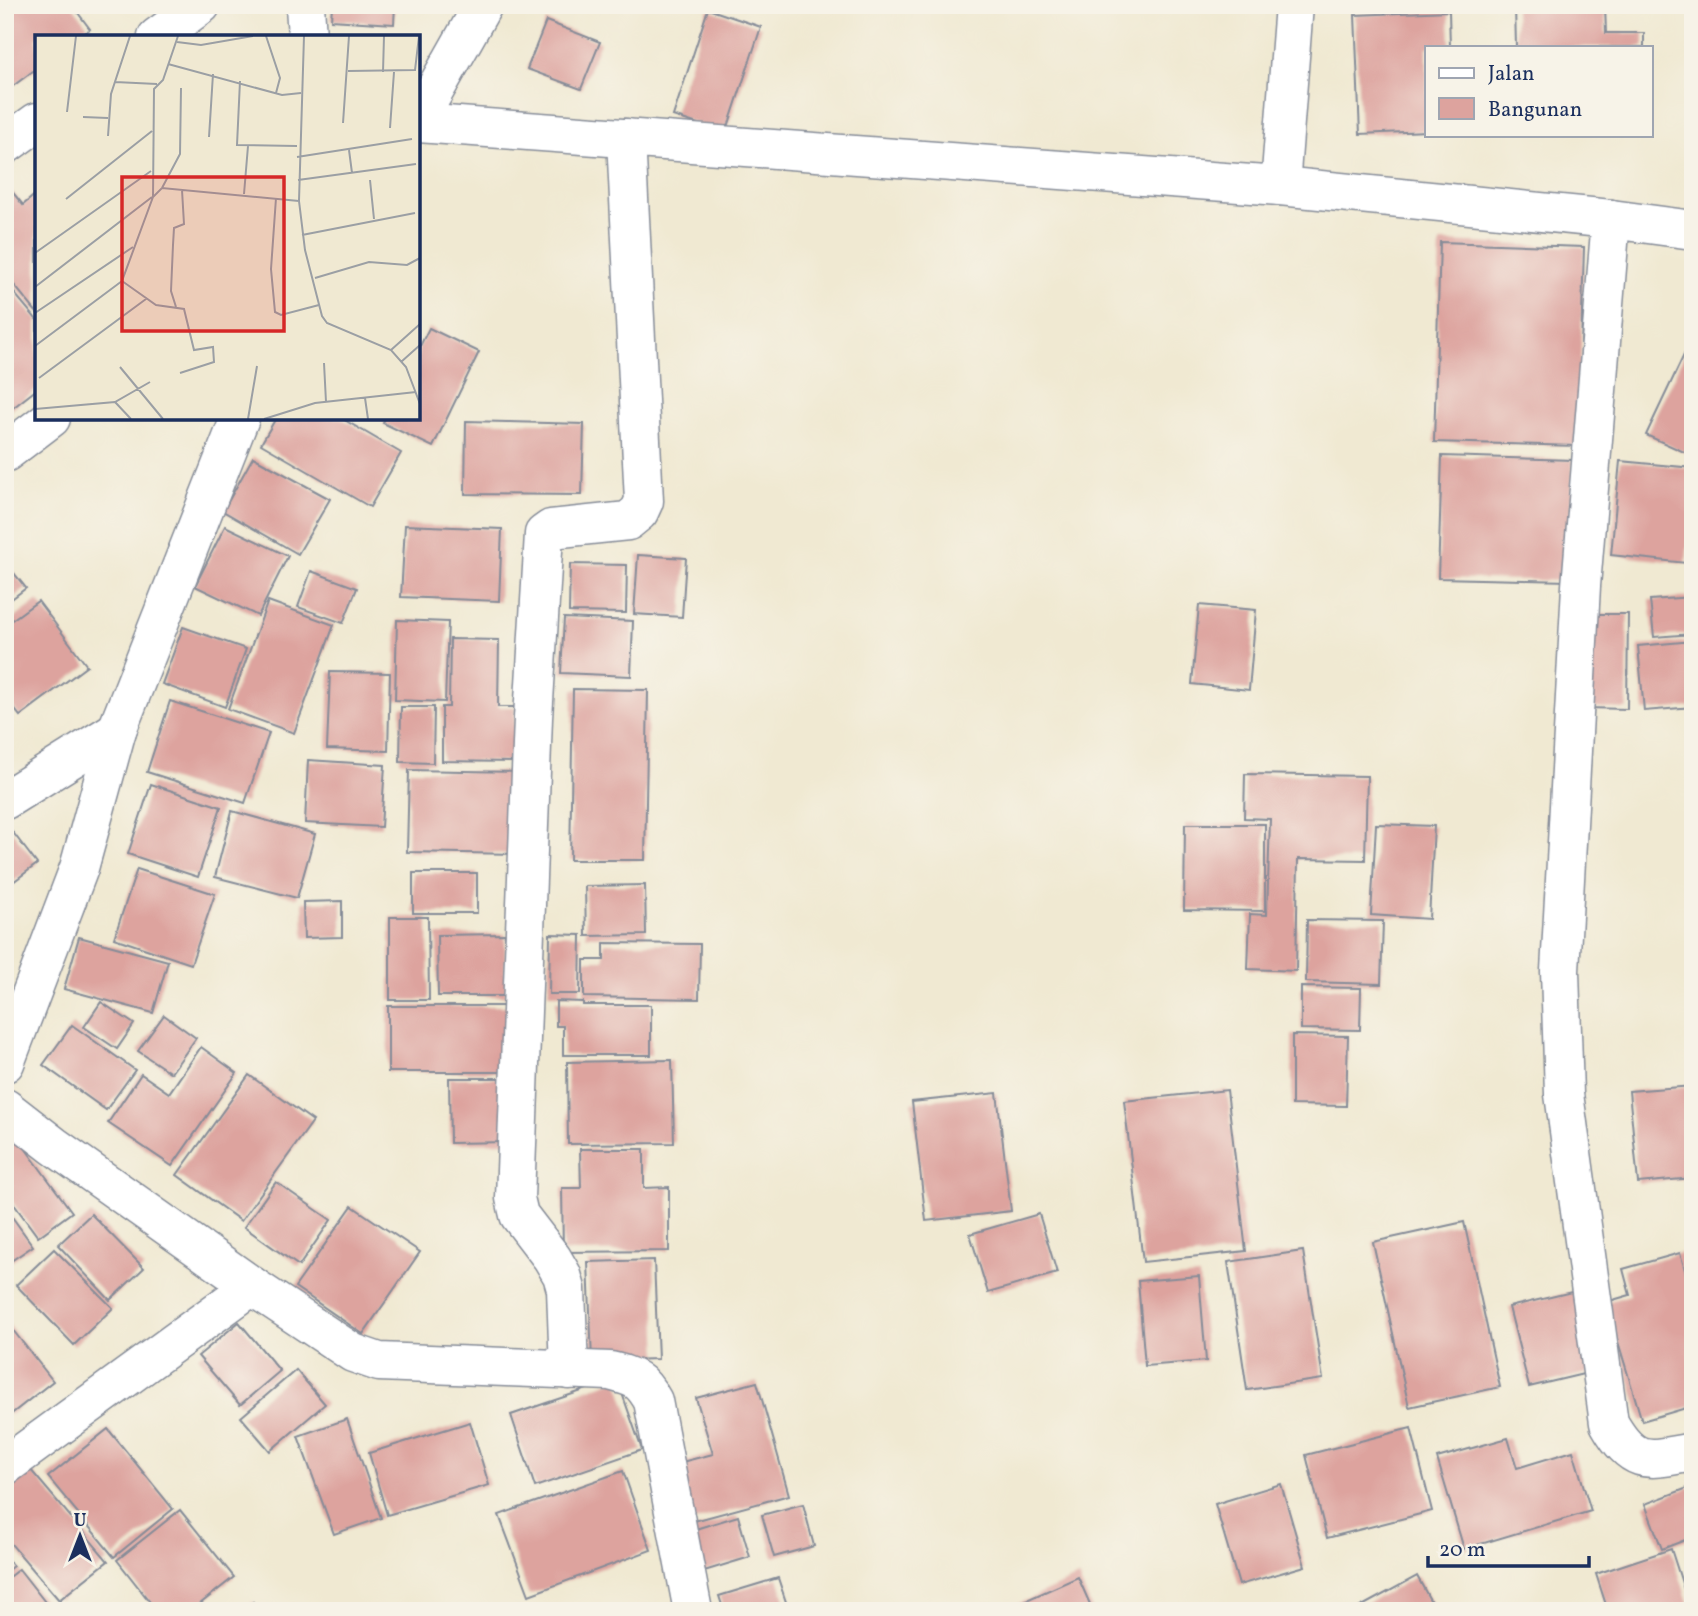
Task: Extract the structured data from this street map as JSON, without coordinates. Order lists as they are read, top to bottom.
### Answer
{
  "legend": ["Jalan", "Bangunan"],
  "scale_bar": "20 m",
  "north": "top"
}
